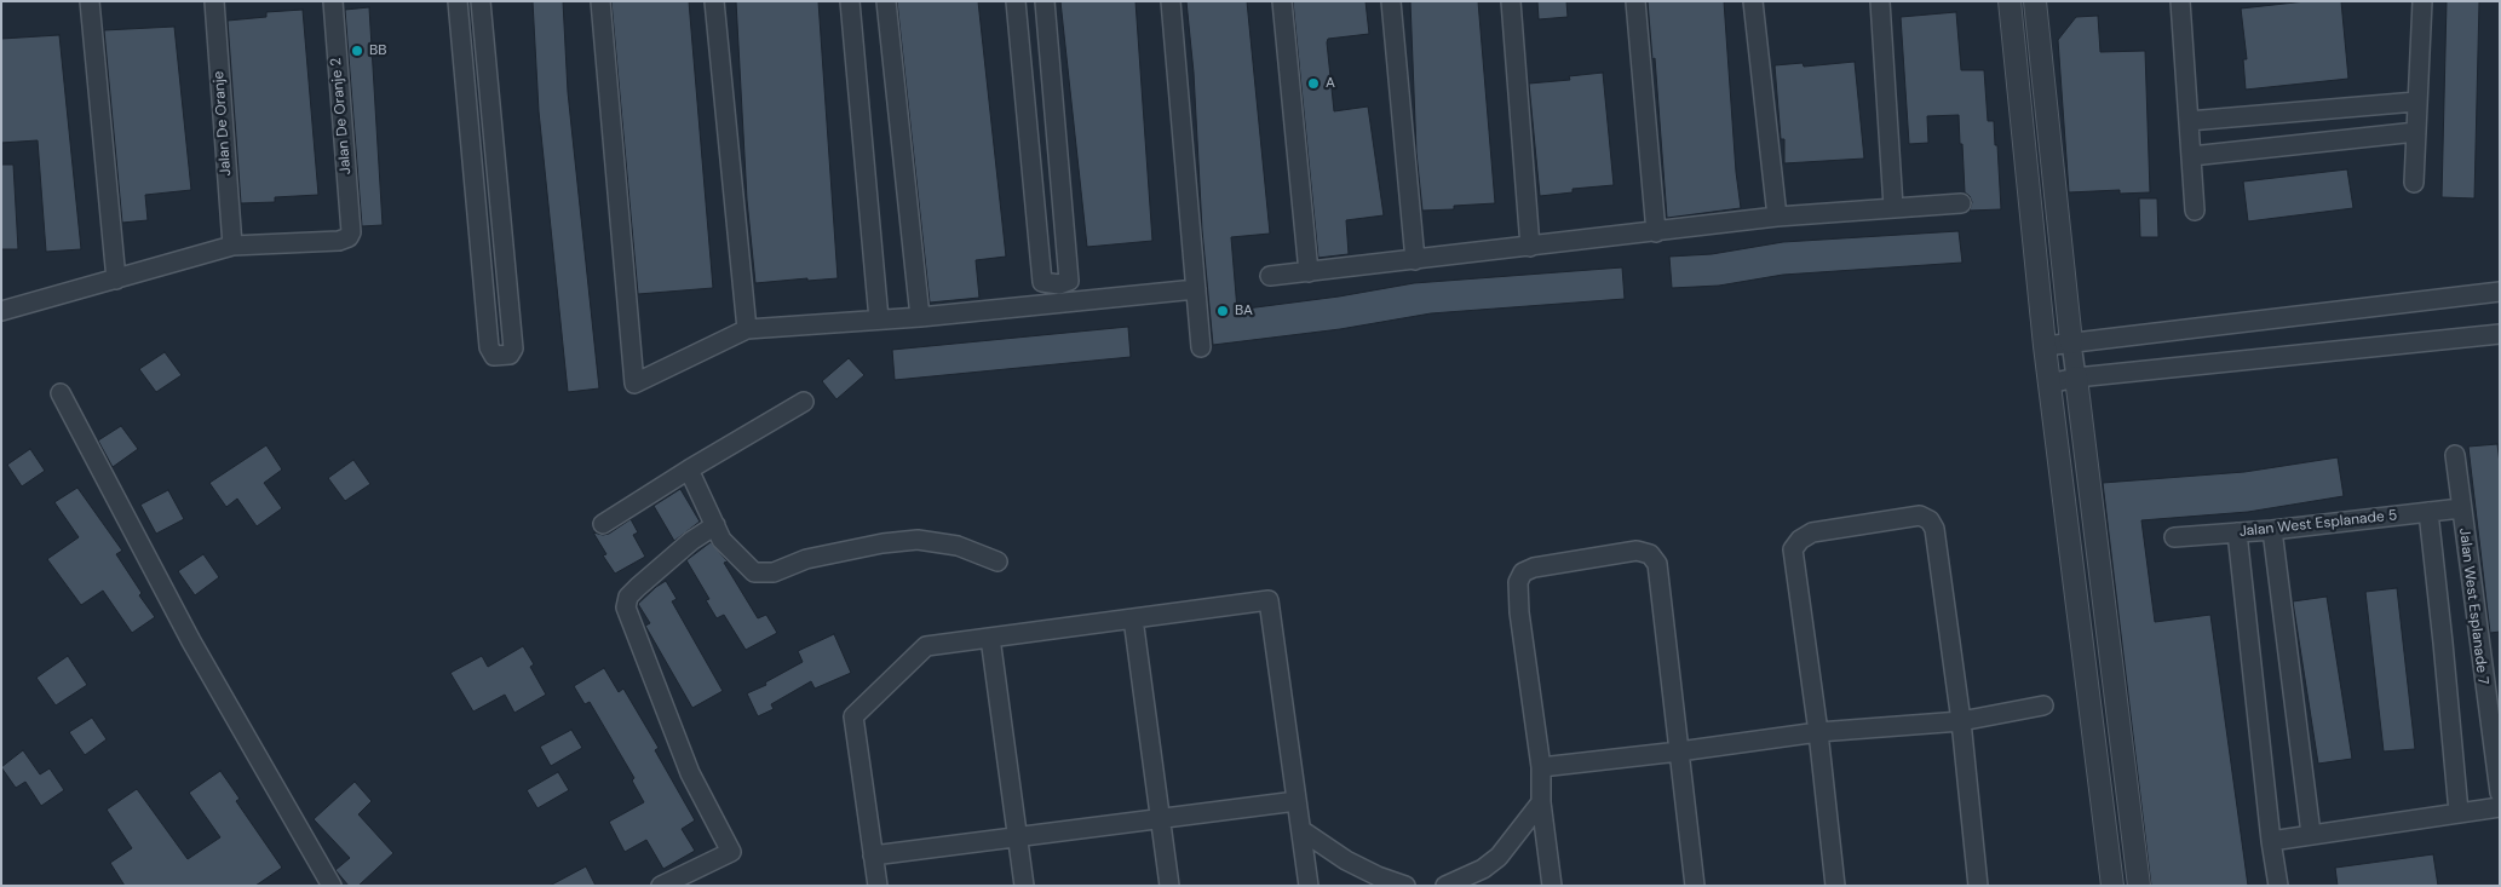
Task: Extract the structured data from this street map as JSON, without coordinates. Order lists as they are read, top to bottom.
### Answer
{
  "streets": {
    "street": [
      "Jalan De Oranje 2",
      "Jalan De Oranje",
      "Jalan West Esplanade 5",
      "Jalan West Esplanade 7"
    ]
  },
  "crossings": [
    ["Jalan De Oranje 2", "Jalan De Oranje"],
    ["Jalan West Esplanade 5", "Jalan West Esplanade 7"]
  ],
  "places": ["BB", "A", "BA"]
}
